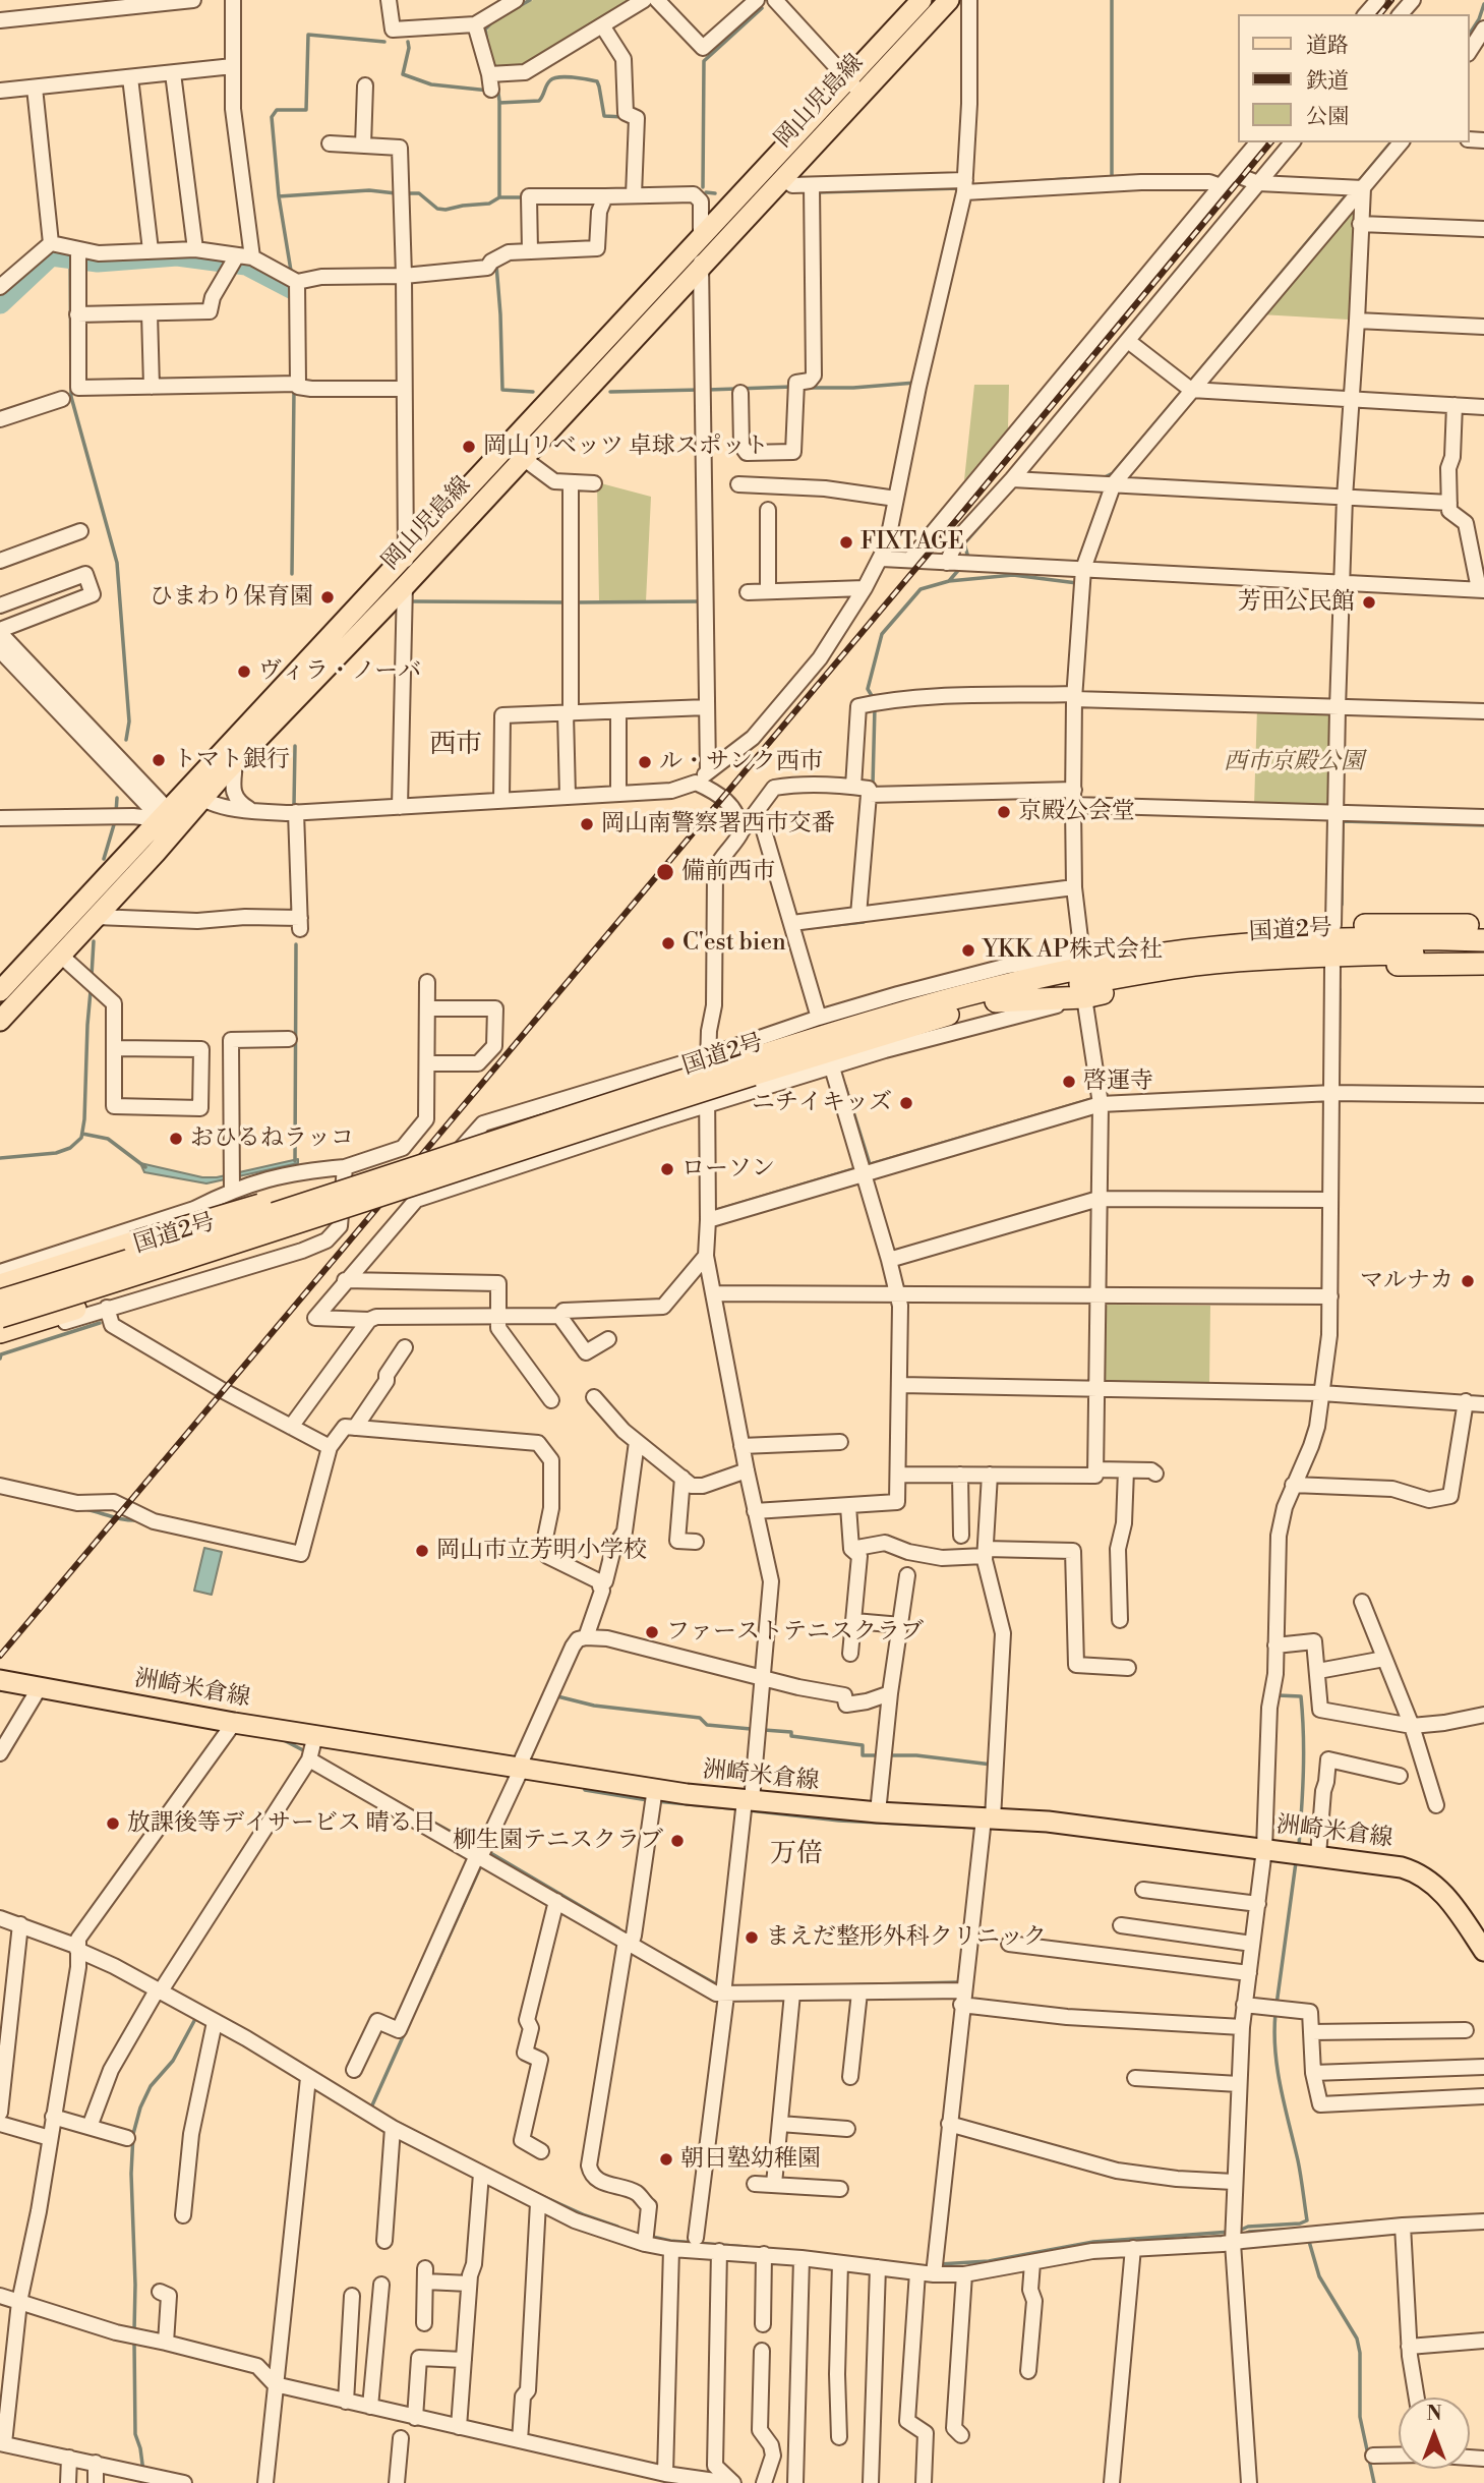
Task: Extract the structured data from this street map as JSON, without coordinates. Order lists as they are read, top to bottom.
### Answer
{
  "streets": {
    "highway": ["国道2号"],
    "main road": ["岡山児島線", "洲崎米倉線"]
  },
  "districts": ["西市", "万倍"],
  "parks": ["西市京殿公園"],
  "places": [
    "岡山リベッツ 卓球スポット",
    "FIXTAGE",
    "ひまわり保育園",
    "芳田公民館",
    "ヴィラ・ノーバ",
    "トマト銀行",
    "ル・サンク西市",
    "京殿公会堂",
    "岡山南警察署西市交番",
    "備前西市",
    "C'est bien",
    "YKK AP株式会社",
    "啓運寺",
    "ニチイキッズ",
    "おひるねラッコ",
    "ローソン",
    "マルナカ",
    "岡山市立芳明小学校",
    "ファーストテニスクラブ",
    "放課後等デイサービス 晴る日",
    "柳生園テニスクラブ",
    "まえだ整形外科クリニック",
    "朝日塾幼稚園"
  ],
  "legend": ["道路", "鉄道", "公園"],
  "north": "top"
}
